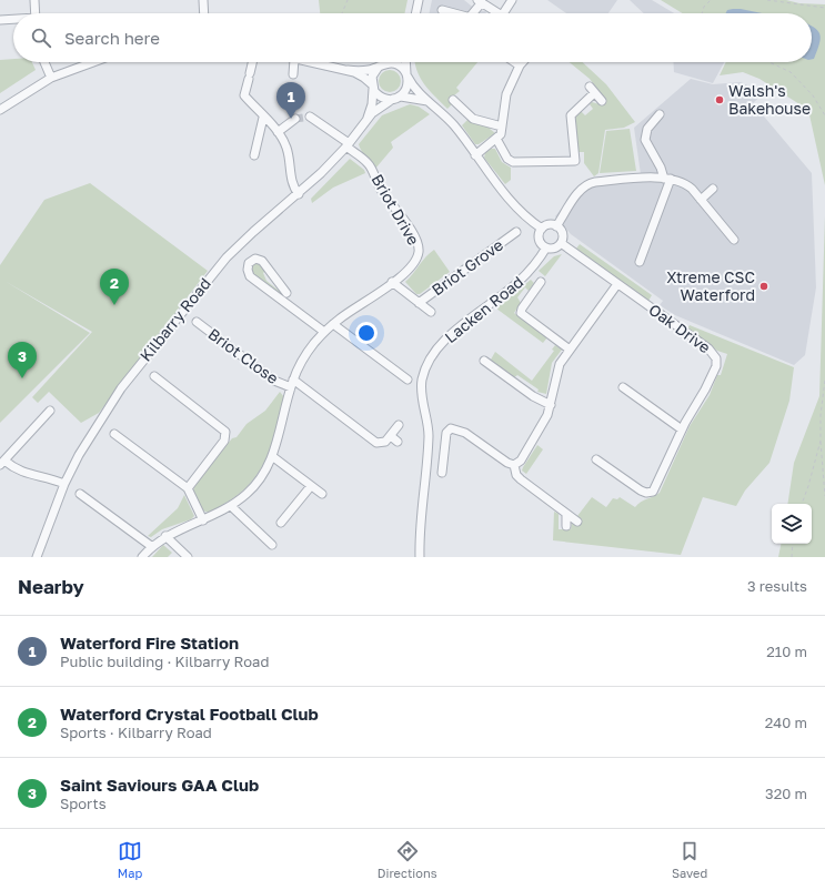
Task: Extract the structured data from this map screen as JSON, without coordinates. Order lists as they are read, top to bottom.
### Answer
{
  "streets": {
    "street": [
      "Briot Drive",
      "Briot Grove",
      "Lacken Road",
      "Kilbarry Road",
      "Oak Drive",
      "Briot Close"
    ]
  },
  "crossings": [
    ["Briot Drive", "Briot Grove"],
    ["Briot Drive", "Kilbarry Road"],
    ["Briot Drive", "Briot Close"]
  ],
  "places": ["Walsh's Bakehouse", "Xtreme CSC Waterford"],
  "page": {
    "search": "Search here",
    "pins": ["1", "2", "3"],
    "heading": ["Nearby", "3 results"],
    "list": [
      {
        "mark": "1",
        "name": "Waterford Fire Station",
        "note": "Public building · Kilbarry Road",
        "value": "210 m"
      },
      {
        "mark": "2",
        "name": "Waterford Crystal Football Club",
        "note": "Sports · Kilbarry Road",
        "value": "240 m"
      },
      {
        "mark": "3",
        "name": "Saint Saviours GAA Club",
        "note": "Sports",
        "value": "320 m"
      }
    ],
    "nav": ["Map", "Directions", "Saved"]
  }
}
